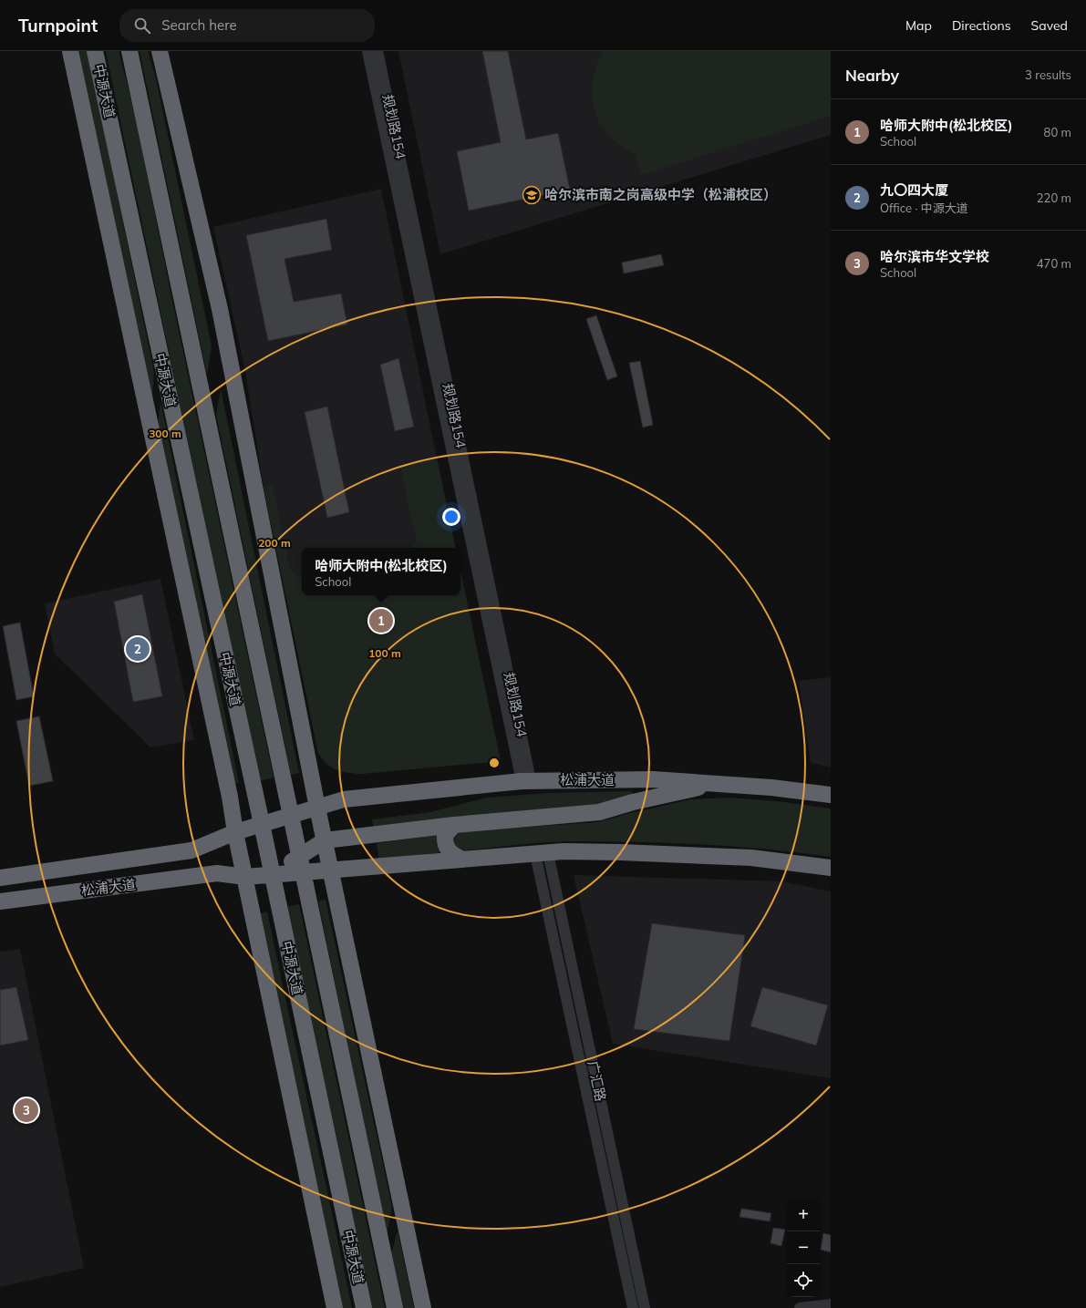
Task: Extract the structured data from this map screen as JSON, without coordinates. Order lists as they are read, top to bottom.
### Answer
{
  "streets": {
    "highway": ["中源大道", "松浦大道"],
    "street": ["规划路154", "广汇路"]
  },
  "crossings": [
    ["中源大道", "松浦大道"],
    ["规划路154", "松浦大道"]
  ],
  "places": {
    "school or university": ["哈尔滨市南之岗高级中学（松浦校区）"]
  },
  "page": {
    "header": "Turnpoint",
    "search": "Search here",
    "nav": ["Map", "Directions", "Saved"],
    "heading": ["Nearby", "3 results"],
    "list": [
      {
        "mark": "1",
        "name": "哈师大附中(松北校区)",
        "note": "School",
        "value": "80 m"
      },
      {
        "mark": "2",
        "name": "九〇四大厦",
        "note": "Office · 中源大道",
        "value": "220 m"
      },
      {
        "mark": "3",
        "name": "哈尔滨市华文学校",
        "note": "School",
        "value": "470 m"
      }
    ],
    "popup": ["哈师大附中(松北校区)", "School"],
    "pins": ["1", "2", "3"],
    "map_buttons": ["+", "−"]
  },
  "rings": ["300 m", "200 m", "100 m"]
}
